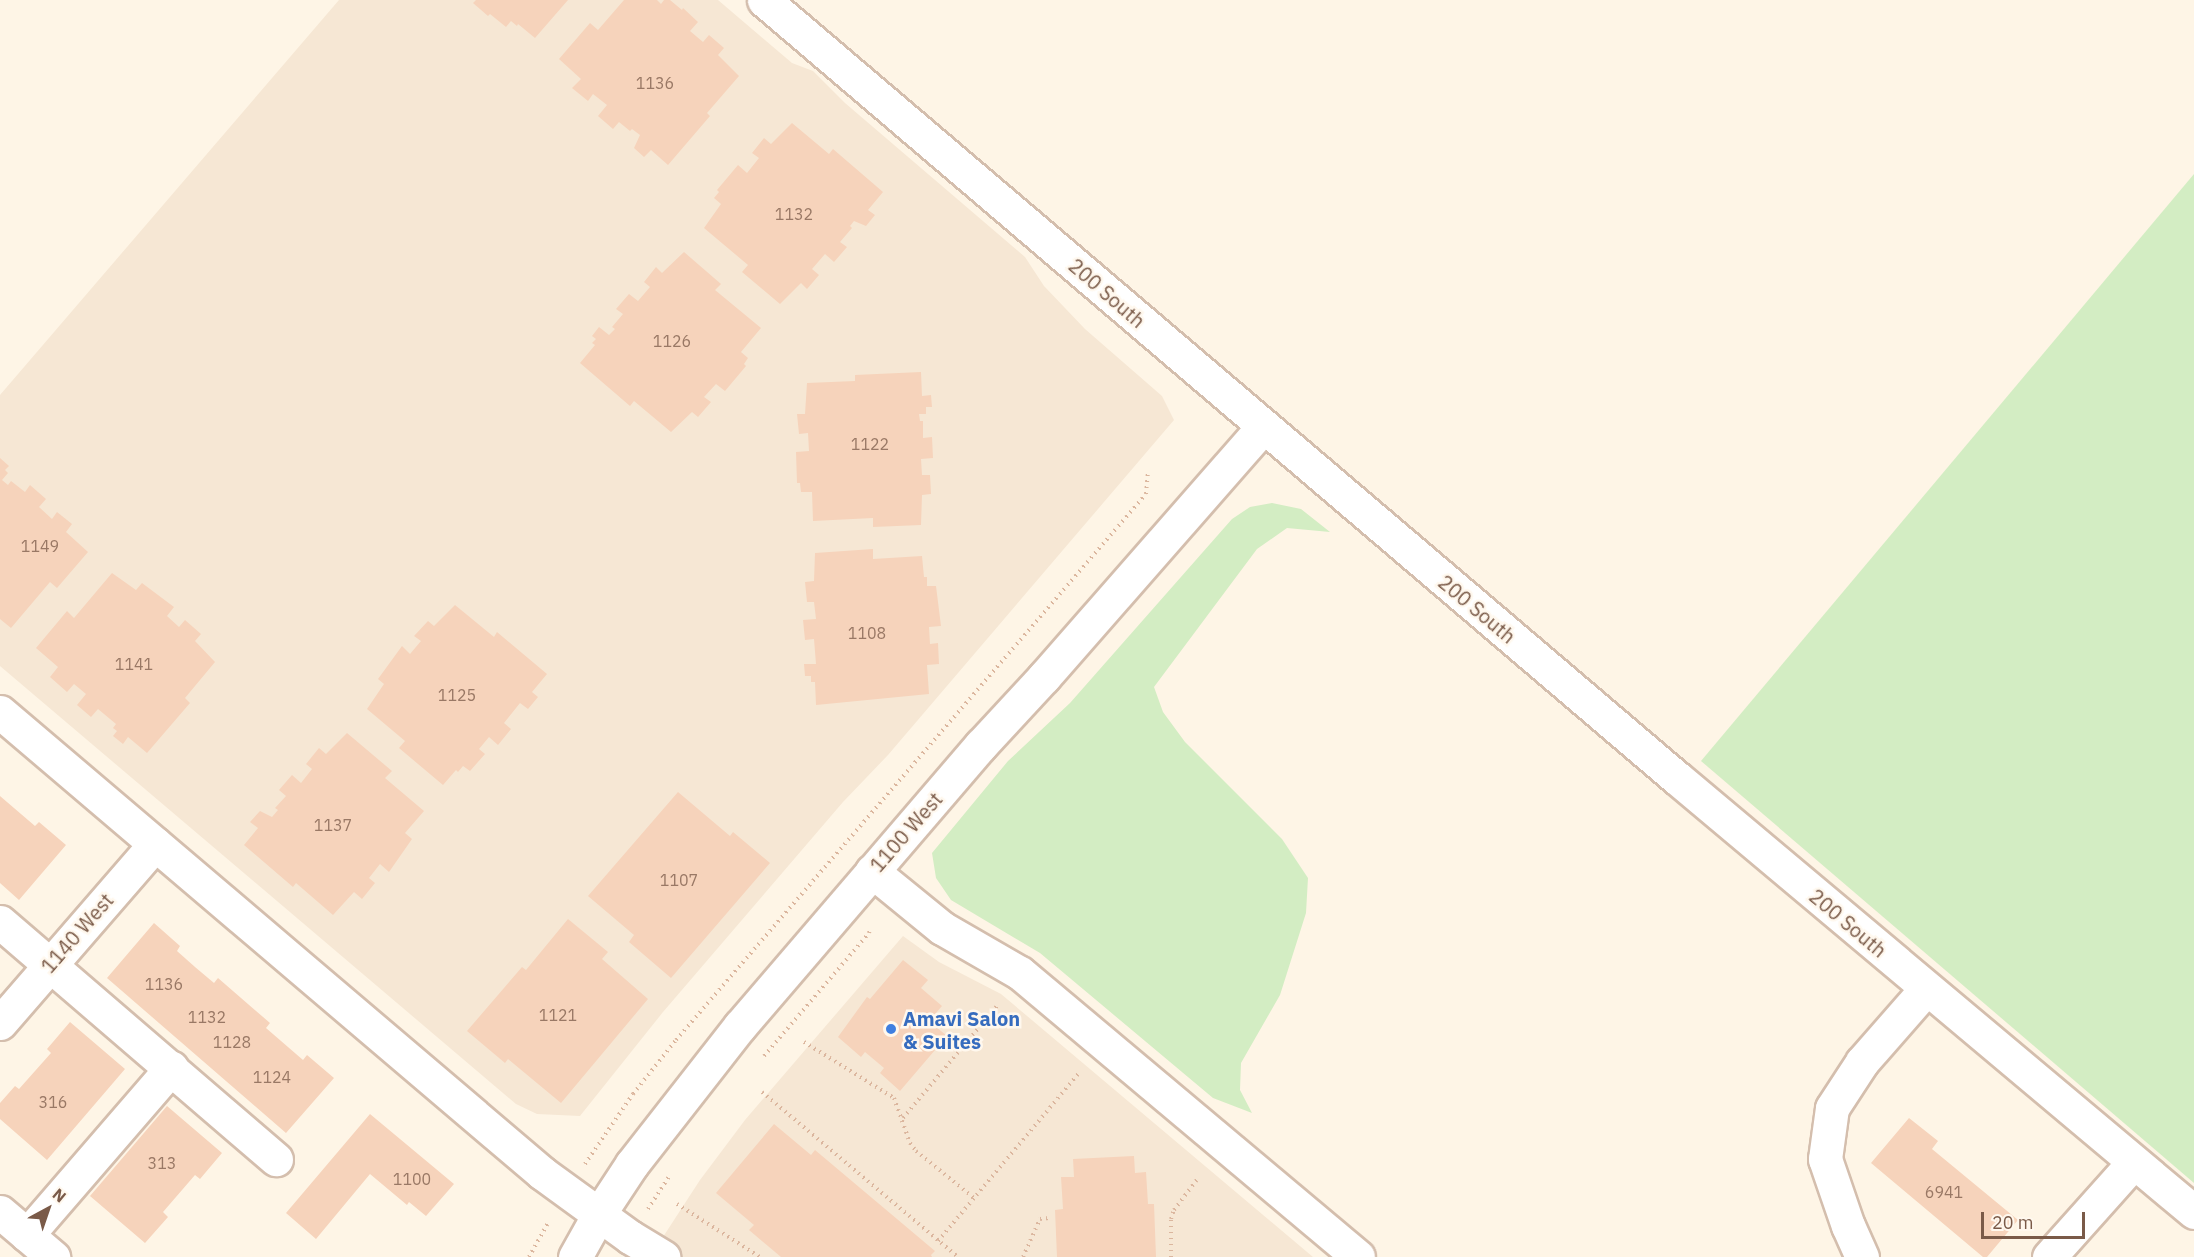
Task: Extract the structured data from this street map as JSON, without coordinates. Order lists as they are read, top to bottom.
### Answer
{
  "streets": {
    "street": ["200 South", "1100 West", "1140 West"]
  },
  "crossings": [
    ["200 South", "1100 West"]
  ],
  "places": ["Amavi Salon & Suites"],
  "house_numbers": [
    "1136",
    "1132",
    "1126",
    "1122",
    "1149",
    "1108",
    "1141",
    "1125",
    "1137",
    "1107",
    "1136",
    "1121",
    "1132",
    "1128",
    "1124",
    "316",
    "313",
    "1100",
    "6941"
  ],
  "scale_bar": "20 m",
  "north": "top right"
}
